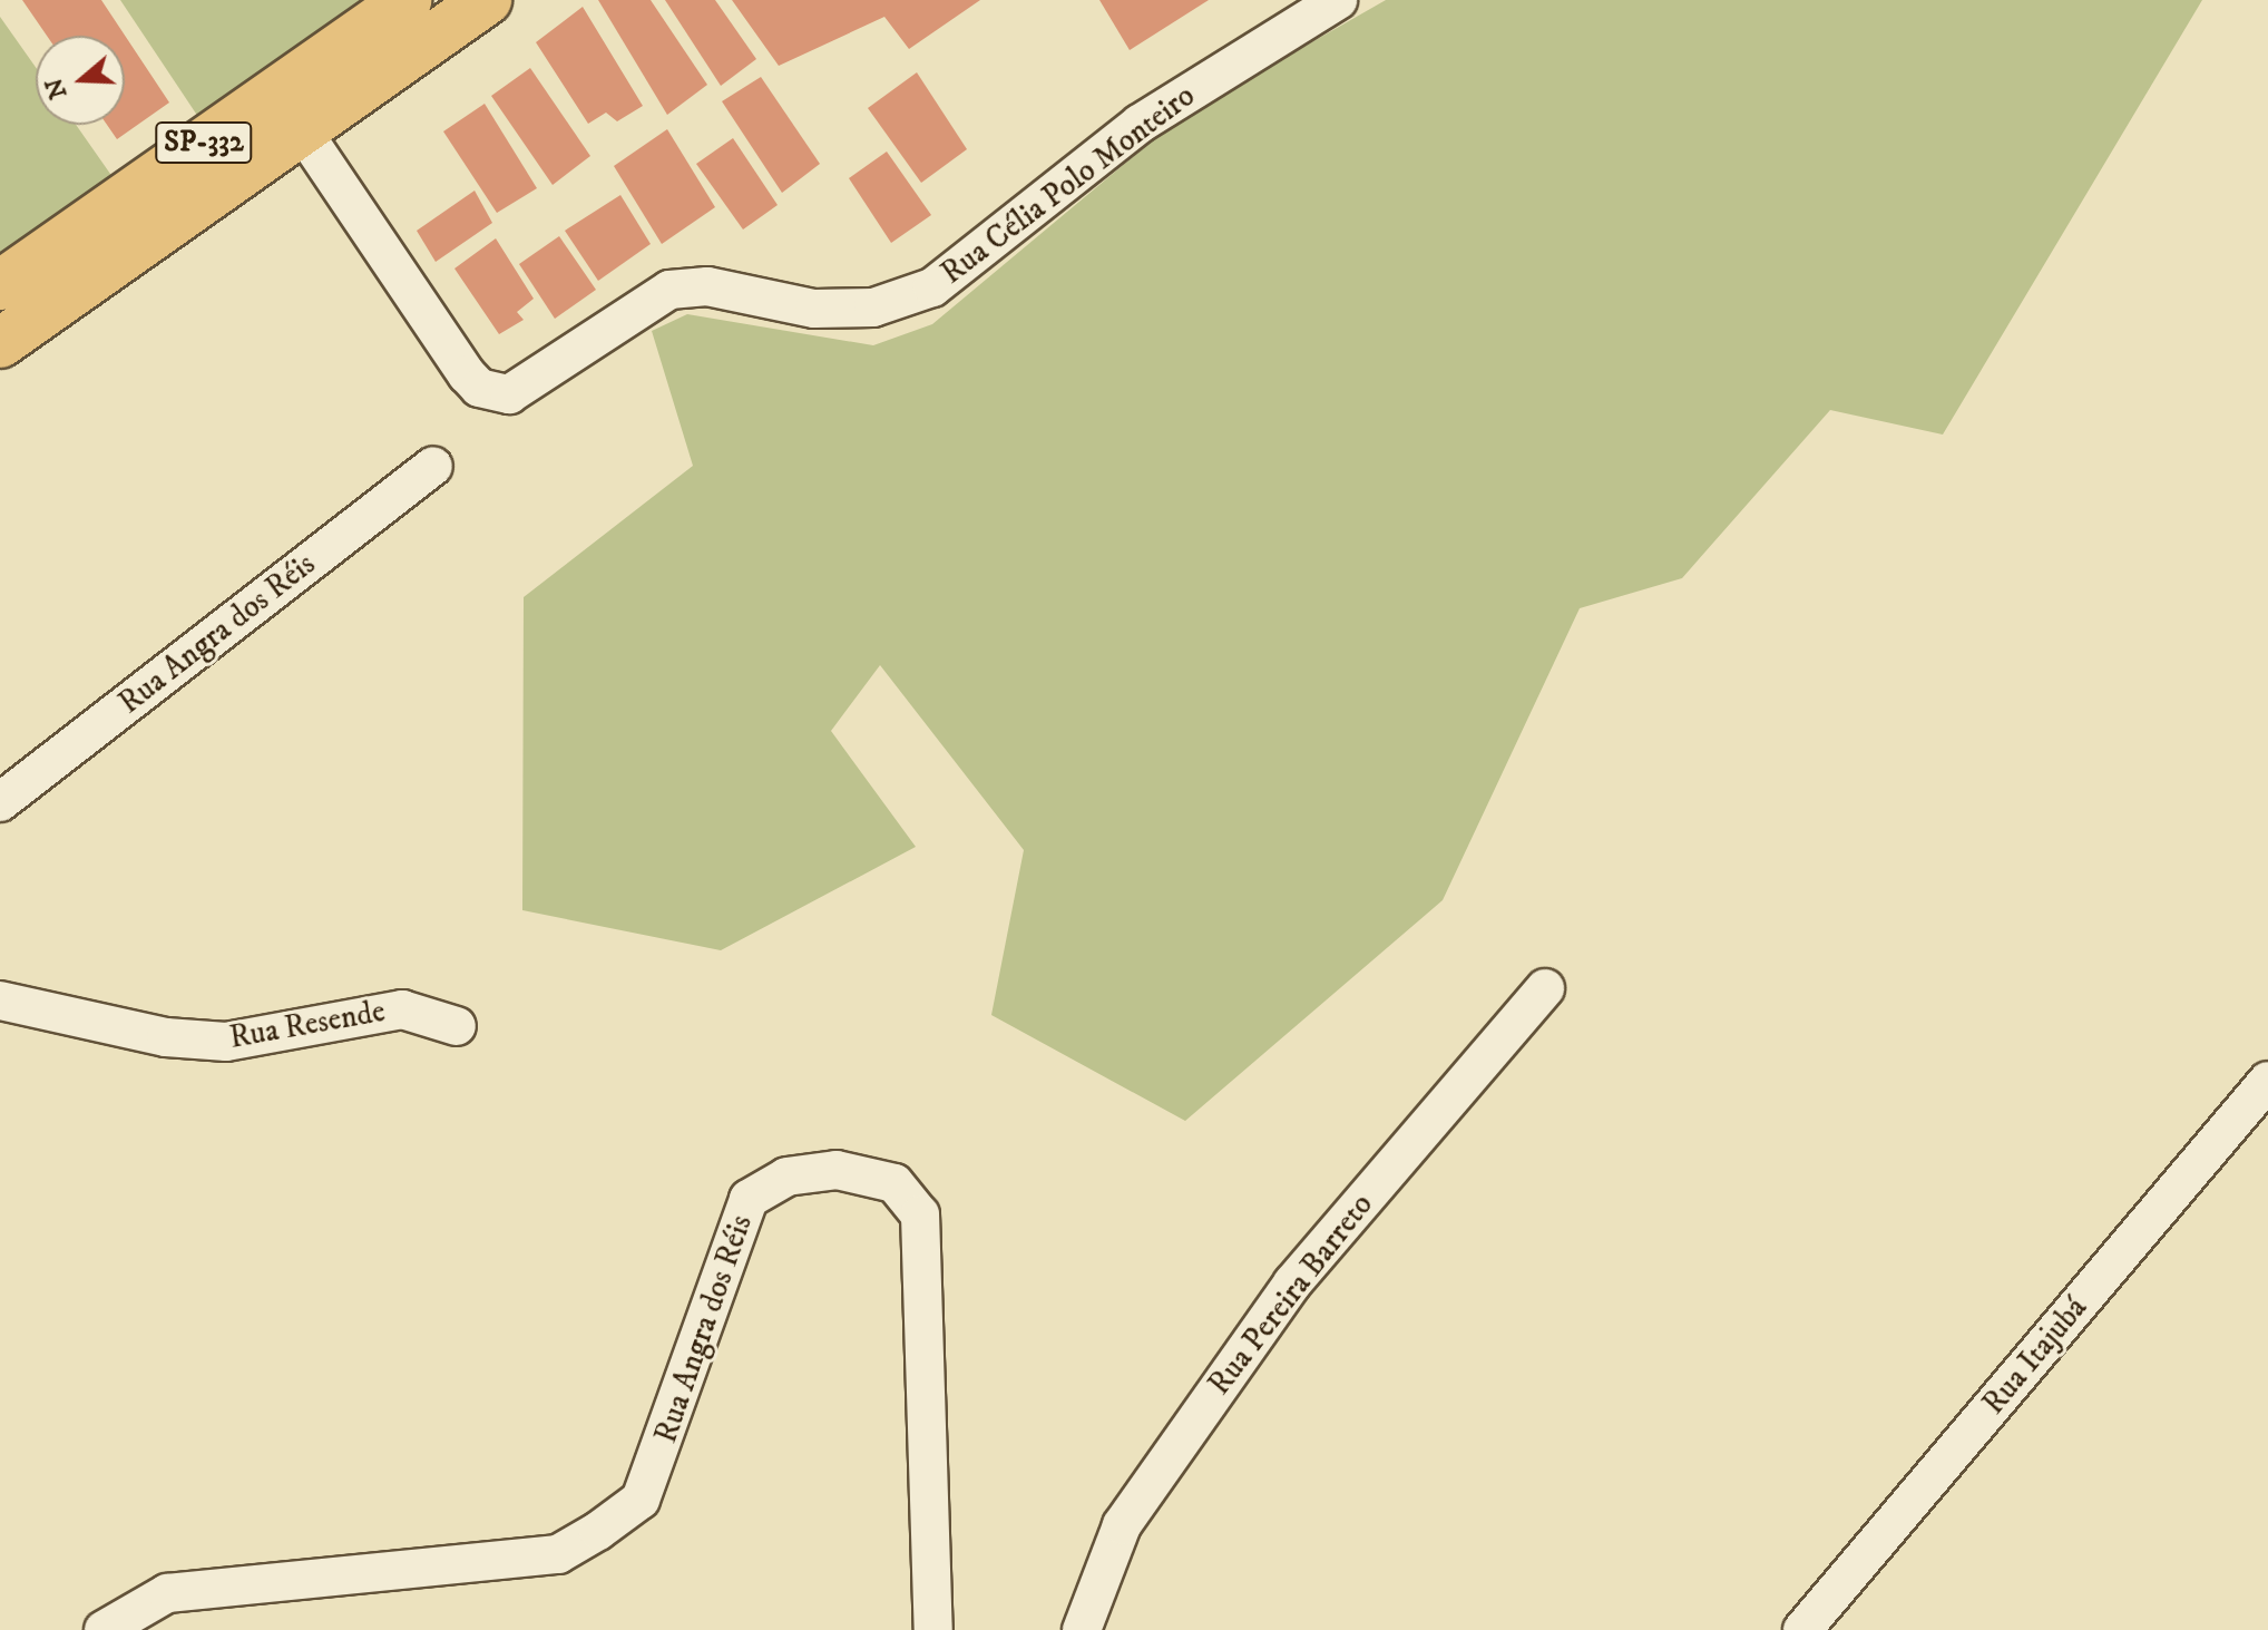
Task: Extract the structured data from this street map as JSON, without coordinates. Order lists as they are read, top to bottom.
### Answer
{
  "streets": {
    "main road": ["SP-332"],
    "street": [
      "Rua Célia Polo Monteiro",
      "Rua Angra dos Réis",
      "Rua Resende",
      "Rua Pereira Barreto",
      "Rua Itajubá"
    ]
  },
  "crossings": [
    ["SP-332", "Rua Célia Polo Monteiro"]
  ],
  "north": "left"
}
